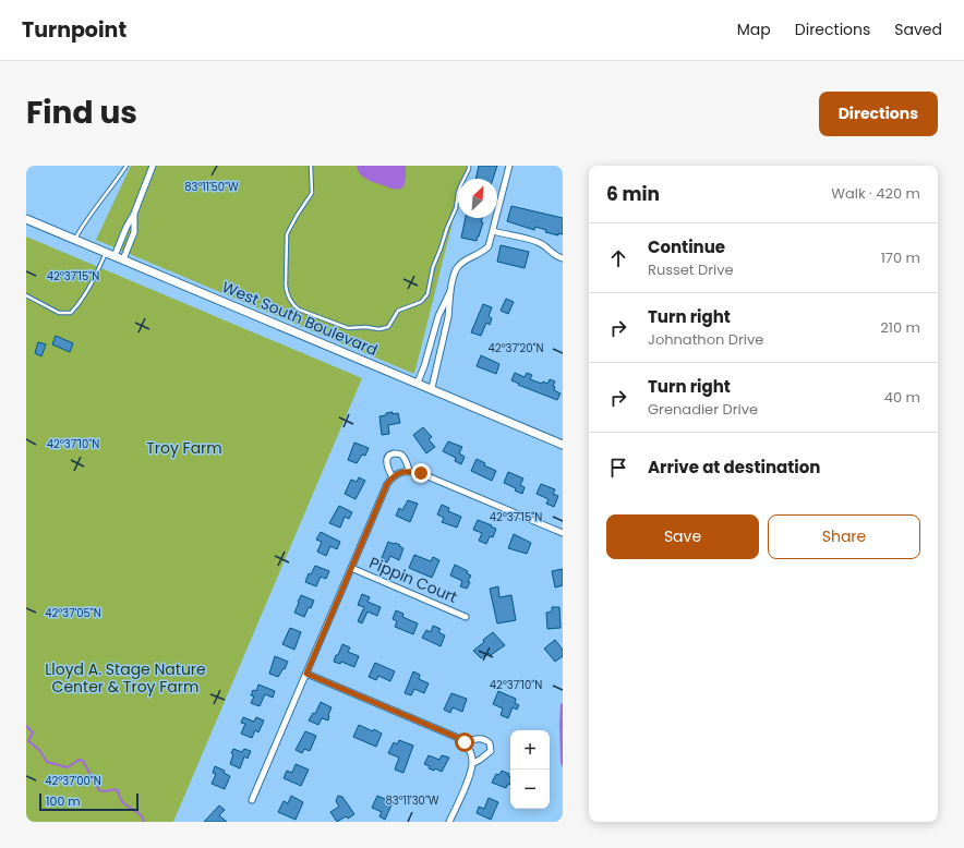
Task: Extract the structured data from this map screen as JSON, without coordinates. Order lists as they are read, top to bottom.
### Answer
{
  "streets": {
    "main road": ["West South Boulevard"],
    "street": ["Pippin Court"]
  },
  "parks": ["Troy Farm", "Lloyd A. Stage Nature Center & Troy Farm"],
  "scale_bar": "100 m",
  "north": "top right",
  "page": {
    "header": "Turnpoint",
    "nav": ["Map", "Directions", "Saved"],
    "title": "Find us",
    "buttons": [
      "Directions",
      ["Save", "Share"]
    ],
    "heading": ["6 min", "Walk · 420 m"],
    "list": [
      ["Continue", "Russet Drive", "170 m"],
      ["Turn right", "Johnathon Drive", "210 m"],
      ["Turn right", "Grenadier Drive", "40 m"],
      "Arrive at destination"
    ],
    "map_buttons": ["+", "−"],
    "scale": "100 m"
  },
  "coordinates": [
    "83°11'50\"W",
    "42°37'15\"N",
    "42°37'20\"N",
    "42°37'10\"N",
    "42°37'05\"N",
    "42°37'00\"N",
    "83°11'30\"W"
  ]
}
